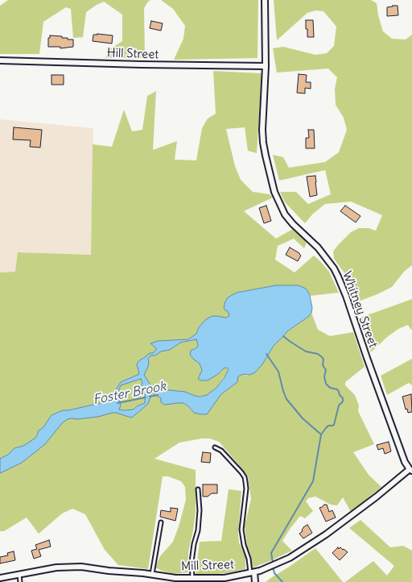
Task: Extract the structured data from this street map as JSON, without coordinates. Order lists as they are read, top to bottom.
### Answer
{
  "streets": {
    "street": ["Hill Street", "Whitney Street", "Mill Street"]
  },
  "crossings": [
    ["Hill Street", "Whitney Street"],
    ["Whitney Street", "Mill Street"]
  ],
  "water": ["Foster Brook"]
}
